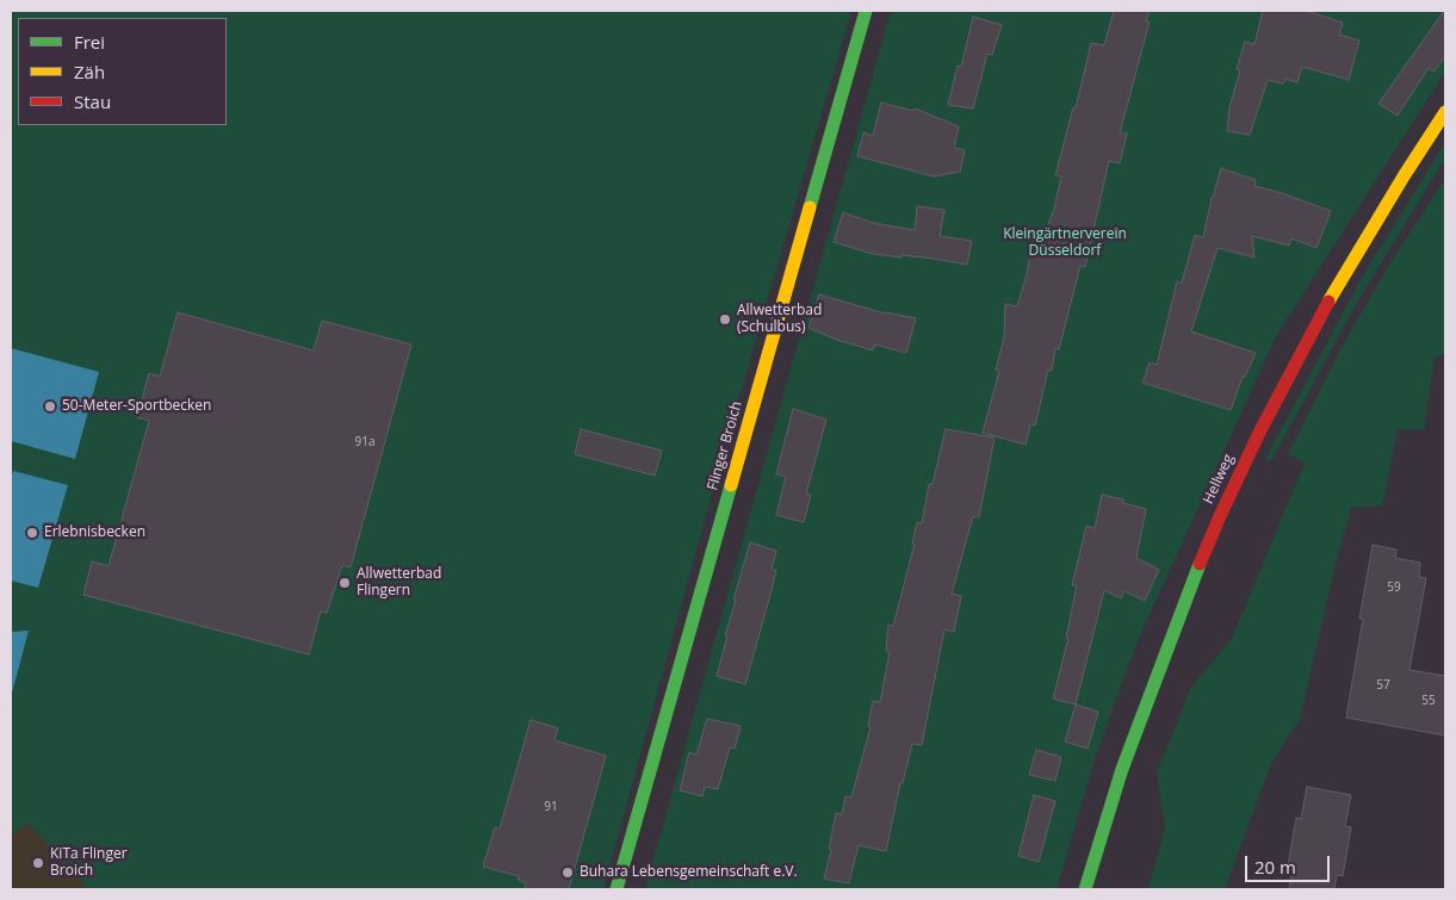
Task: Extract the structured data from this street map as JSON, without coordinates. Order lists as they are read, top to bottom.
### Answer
{
  "streets": {
    "street": ["Flinger Broich", "Hellweg"]
  },
  "parks": ["Kleingärtnerverein Düsseldorf"],
  "places": [
    "Allwetterbad (Schulbus)",
    "50-Meter-Sportbecken",
    "Erlebnisbecken",
    "Allwetterbad Flingern",
    "KiTa Flinger Broich",
    "Buhara Lebensgemeinschaft e.V."
  ],
  "house_numbers": [
    "91a",
    "59",
    "57",
    "55",
    "91"
  ],
  "legend": ["Frei", "Zäh", "Stau"],
  "scale_bar": "20 m"
}
